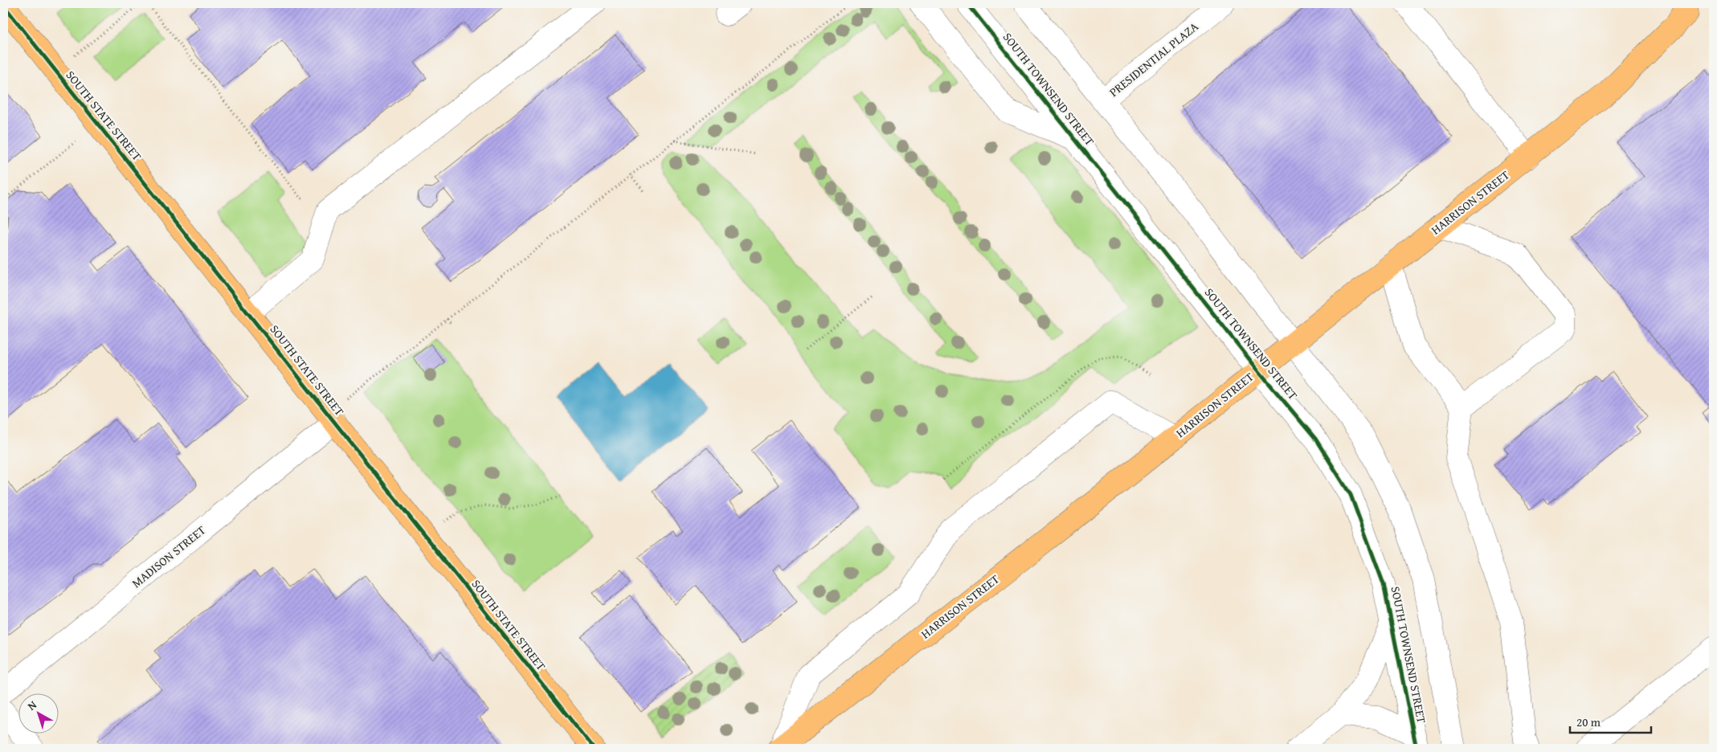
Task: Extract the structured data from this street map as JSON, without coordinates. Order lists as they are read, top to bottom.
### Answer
{
  "streets": {
    "main road": ["SOUTH STATE STREET", "HARRISON STREET"],
    "street": ["PRESIDENTIAL PLAZA", "SOUTH TOWNSEND STREET", "MADISON STREET"]
  },
  "crossings": [
    ["SOUTH TOWNSEND STREET", "HARRISON STREET"],
    ["SOUTH STATE STREET", "MADISON STREET"]
  ],
  "scale_bar": "20 m",
  "north": "top left"
}
